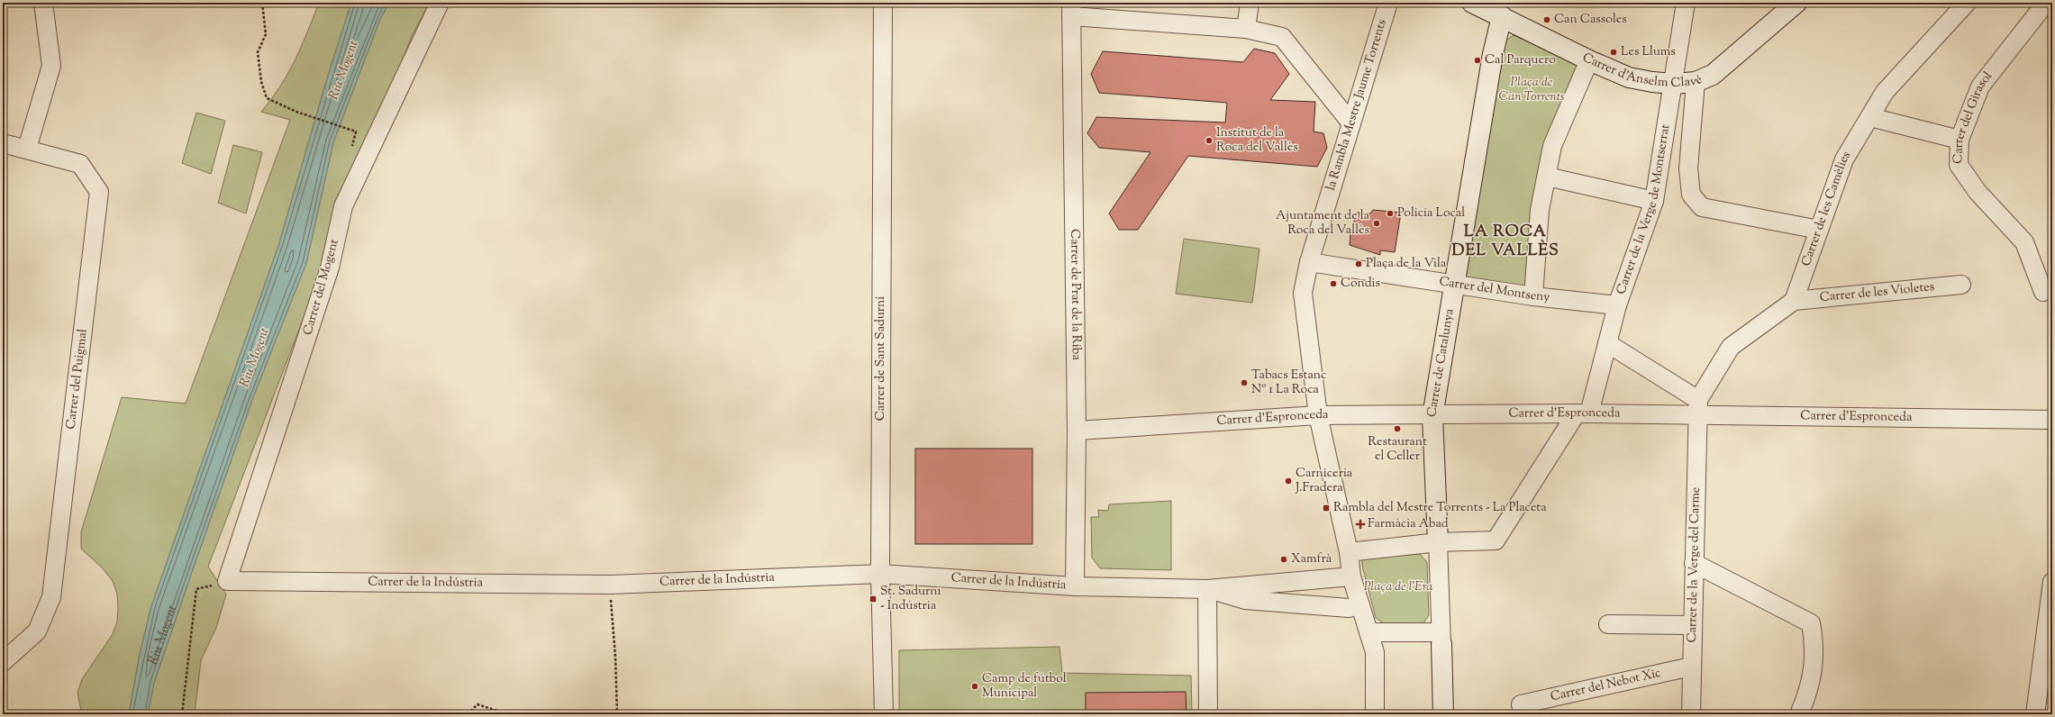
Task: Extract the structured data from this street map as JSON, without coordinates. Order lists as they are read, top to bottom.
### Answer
{
  "streets": {
    "street": [
      "Carrer d'Anselm Clavé",
      "la Rambla Mestre Jaume Torrents",
      "Carrer del Girasol",
      "Carrer de la Verge de Montserrat",
      "Carrer de les Camèlies",
      "Carrer del Mogent",
      "Carrer del Montseny",
      "Carrer de les Violetes",
      "Carrer de Prat de la Riba",
      "Carrer de Sant Sadurní",
      "Carrer de Catalunya",
      "Carrer del Puigmal",
      "Carrer d'Espronceda",
      "Carrer de la Verge del Carme",
      "Carrer de la Indústria",
      "Carrer del Nebot Xic"
    ]
  },
  "crossings": [
    ["Carrer d'Anselm Clavé", "Carrer de la Verge de Montserrat"],
    ["Carrer d'Anselm Clavé", "Carrer de Catalunya"],
    ["la Rambla Mestre Jaume Torrents", "Carrer de la Verge de Montserrat"],
    ["la Rambla Mestre Jaume Torrents", "Carrer del Montseny"],
    ["la Rambla Mestre Jaume Torrents", "Carrer d'Espronceda"],
    ["la Rambla Mestre Jaume Torrents", "Carrer de la Indústria"],
    ["Carrer de la Verge de Montserrat", "Carrer del Montseny"],
    ["Carrer de la Verge de Montserrat", "Carrer de Catalunya"],
    ["Carrer de la Verge de Montserrat", "Carrer d'Espronceda"],
    ["Carrer de les Camèlies", "Carrer de les Violetes"],
    ["Carrer del Mogent", "Carrer de la Indústria"],
    ["Carrer del Montseny", "Carrer de Catalunya"],
    ["Carrer de Prat de la Riba", "Carrer d'Espronceda"],
    ["Carrer de Prat de la Riba", "Carrer de la Indústria"],
    ["Carrer de Sant Sadurní", "Carrer de la Indústria"],
    ["Carrer de Catalunya", "Carrer d'Espronceda"],
    ["Carrer d'Espronceda", "Carrer de la Verge del Carme"],
    ["Carrer de la Verge del Carme", "Carrer del Nebot Xic"]
  ],
  "districts": ["LA ROCA DEL VALLÈS"],
  "water": ["Riu Mogent"],
  "parks": ["Plaça de Can Torrents", "Plaça de l'Era"],
  "places": {
    "other": [
      "Can Cassoles",
      "Les Llums",
      "Cal Parquero",
      "Institut de la Roca del Vallès",
      "Policia Local",
      "Ajuntament de la Roca del Vallès",
      "Plaça de la Vila",
      "Condis",
      "Tabacs Estanc Nº 1 La Roca",
      "Restaurant el Celler",
      "Carnicería J.Fradera",
      "Xamfrà",
      "Camp de fútbol Municipal"
    ],
    "transit": ["Rambla del Mestre Torrents - La Placeta", "St. Sadurní - Indústria"],
    "health": ["Farmàcia Abad"]
  }
}
